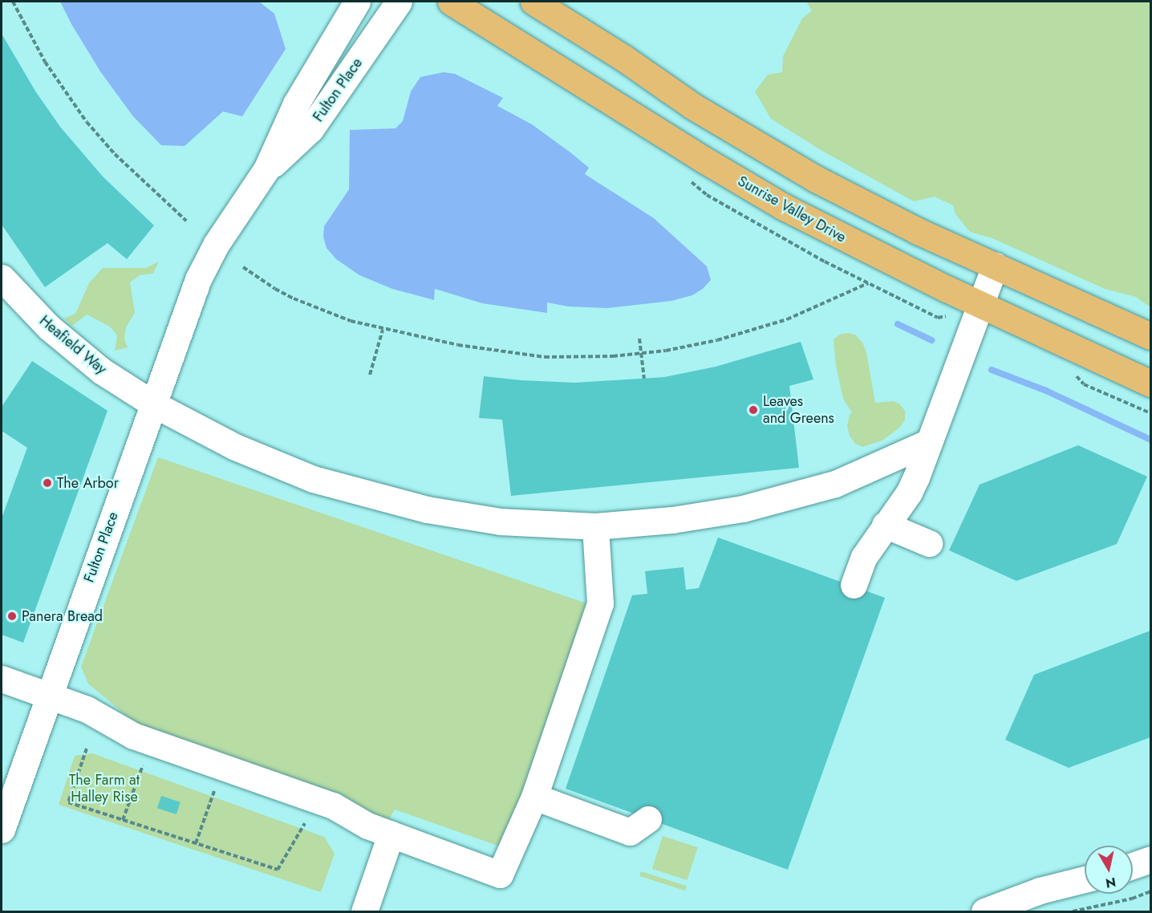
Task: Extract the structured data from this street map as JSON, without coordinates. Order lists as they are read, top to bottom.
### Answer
{
  "streets": {
    "main road": ["Sunrise Valley Drive"],
    "street": ["Fulton Place", "Heafield Way"]
  },
  "crossings": [
    ["Fulton Place", "Heafield Way"]
  ],
  "parks": ["The Farm at Halley Rise"],
  "places": ["Leaves and Greens", "The Arbor", "Panera Bread"],
  "north": "bottom"
}
